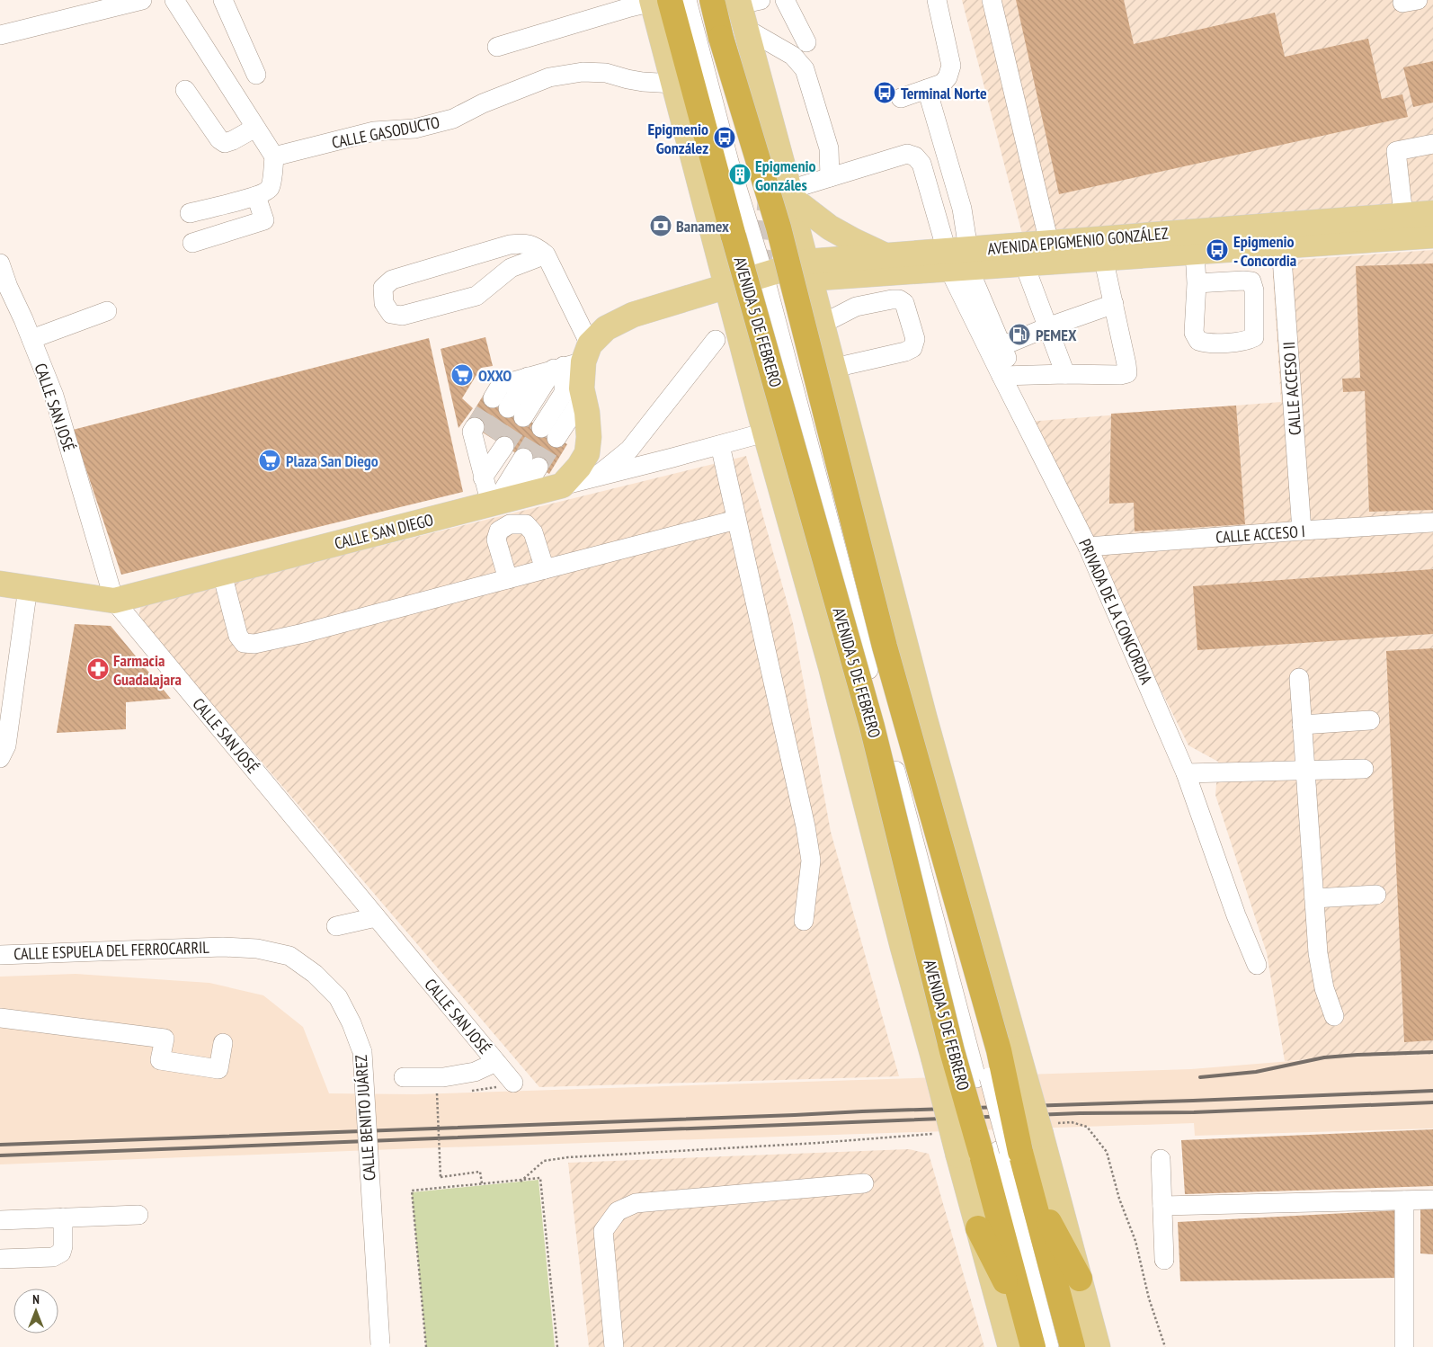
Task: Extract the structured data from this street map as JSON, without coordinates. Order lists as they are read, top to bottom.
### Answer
{
  "streets": {
    "highway": ["AVENIDA 5 DE FEBRERO"],
    "main road": ["AVENIDA EPIGMENIO GONZÁLEZ", "CALLE SAN DIEGO"],
    "street": [
      "CALLE GASODUCTO",
      "CALLE ACCESO II",
      "CALLE SAN JOSÉ",
      "CALLE ACCESO I",
      "PRIVADA DE LA CONCORDIA",
      "CALLE ESPUELA DEL FERROCARRIL",
      "CALLE BENITO JUÁREZ"
    ]
  },
  "crossings": [
    ["CALLE GASODUCTO", "AVENIDA 5 DE FEBRERO"],
    ["AVENIDA EPIGMENIO GONZÁLEZ", "AVENIDA 5 DE FEBRERO"],
    ["AVENIDA EPIGMENIO GONZÁLEZ", "CALLE ACCESO II"],
    ["AVENIDA EPIGMENIO GONZÁLEZ", "PRIVADA DE LA CONCORDIA"],
    ["AVENIDA 5 DE FEBRERO", "CALLE SAN DIEGO"],
    ["CALLE ACCESO II", "CALLE ACCESO I"],
    ["CALLE SAN JOSÉ", "CALLE SAN DIEGO"],
    ["CALLE ACCESO I", "PRIVADA DE LA CONCORDIA"],
    ["CALLE ESPUELA DEL FERROCARRIL", "CALLE BENITO JUÁREZ"]
  ],
  "places": {
    "bus stop": ["Terminal Norte", "Epigmenio González", "Epigmenio - Concordia"],
    "building": ["Epigmenio Gonzáles"],
    "bank": ["Banamex"],
    "fuel station": ["PEMEX"],
    "supermarket": ["OXXO", "Plaza San Diego"],
    "pharmacy": ["Farmacia Guadalajara"]
  },
  "north": "top"
}
